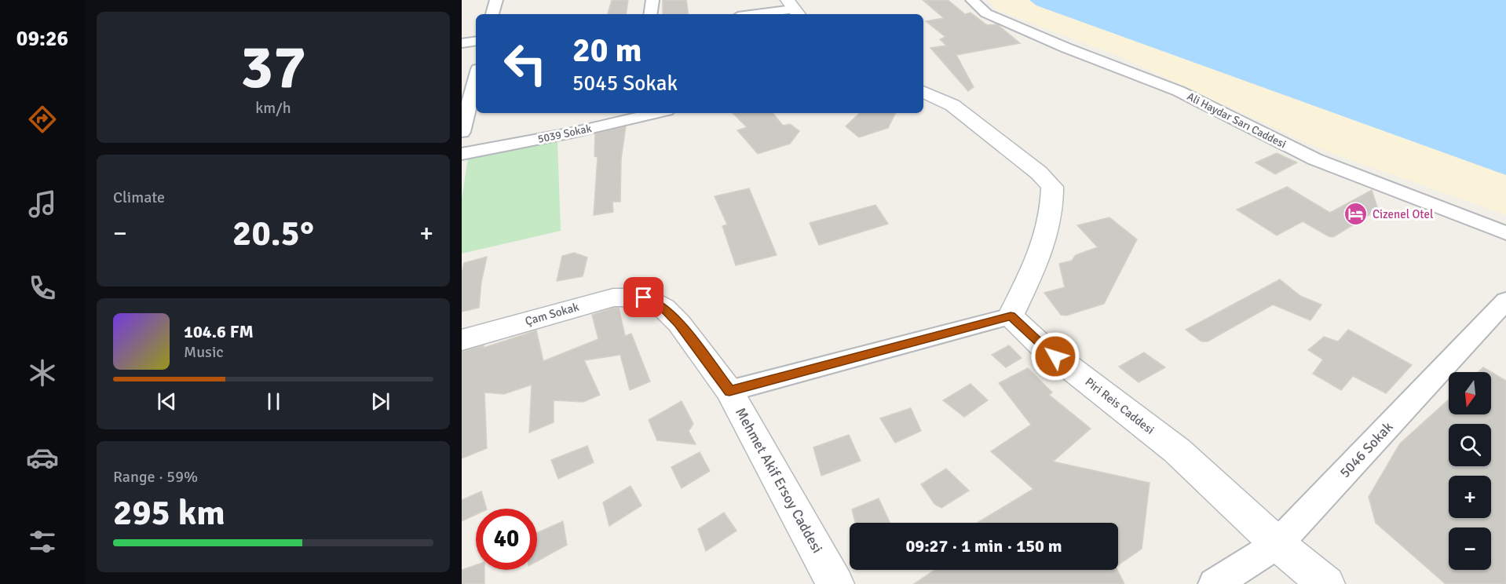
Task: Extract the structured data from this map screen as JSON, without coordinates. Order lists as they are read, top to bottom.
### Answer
{
  "streets": {
    "street": [
      "Ali Haydar Sarı Caddesi",
      "5039 Sokak",
      "Çam Sokak",
      "Piri Reis Caddesi",
      "5046 Sokak",
      "Mehmet Akif Ersoy Caddesi"
    ]
  },
  "crossings": [
    ["Çam Sokak", "Mehmet Akif Ersoy Caddesi"],
    ["Piri Reis Caddesi", "5046 Sokak"]
  ],
  "places": {
    "hotel": ["Cizenel Otel"]
  },
  "north": "bottom",
  "page": {
    "tabs": "09:26",
    "tile": [
      ["37", "km/h"],
      "Climate",
      ["Range · 59%", "295 km"]
    ],
    "turn": ["20 m", "5045 Sokak"],
    "heat": ["−", "20.5°", "+"],
    "song": ["104.6 FM", "Music"],
    "map_buttons": ["+", "−"],
    "limit": "40",
    "trip": "09:27 · 1 min · 150 m"
  }
}
